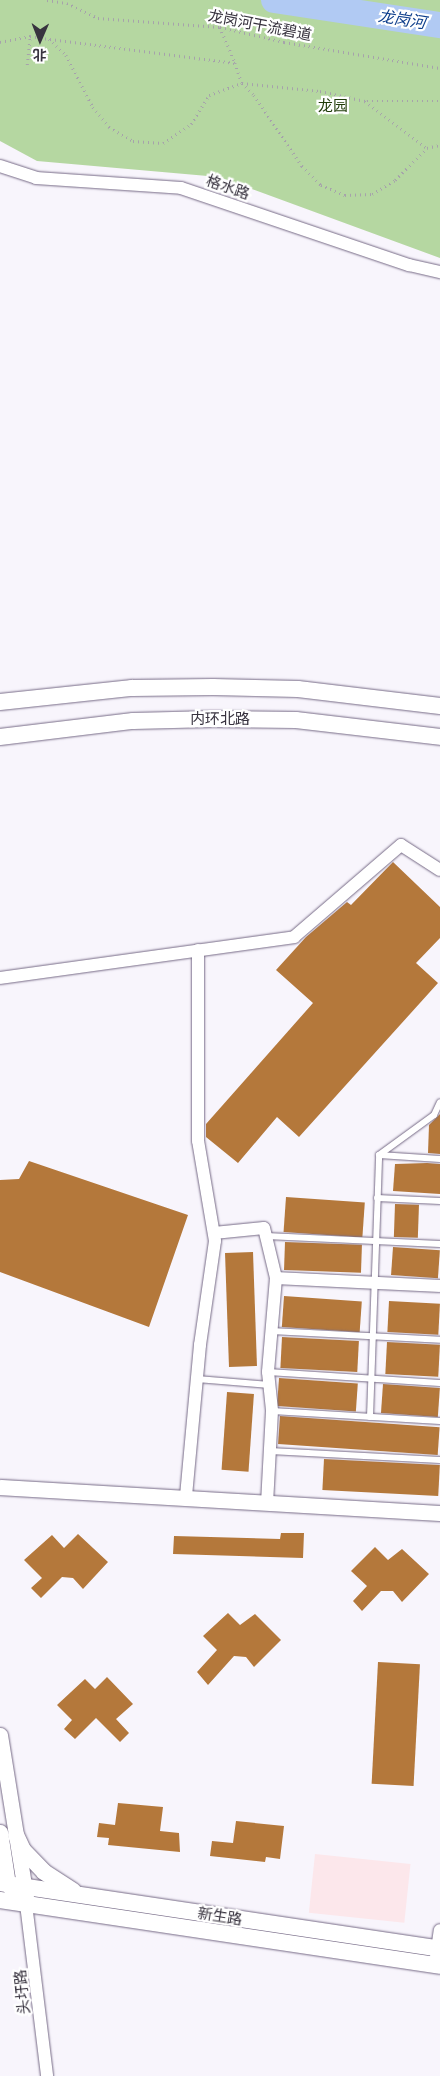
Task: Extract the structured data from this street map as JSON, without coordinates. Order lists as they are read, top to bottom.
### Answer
{
  "streets": {
    "main road": ["内环北路", "新生路"],
    "street": ["格水路", "头圩路"],
    "path": ["龙岗河干流碧道"]
  },
  "crossings": [
    ["新生路", "头圩路"]
  ],
  "water": ["龙岗河"],
  "parks": ["龙园"],
  "north": "bottom"
}
